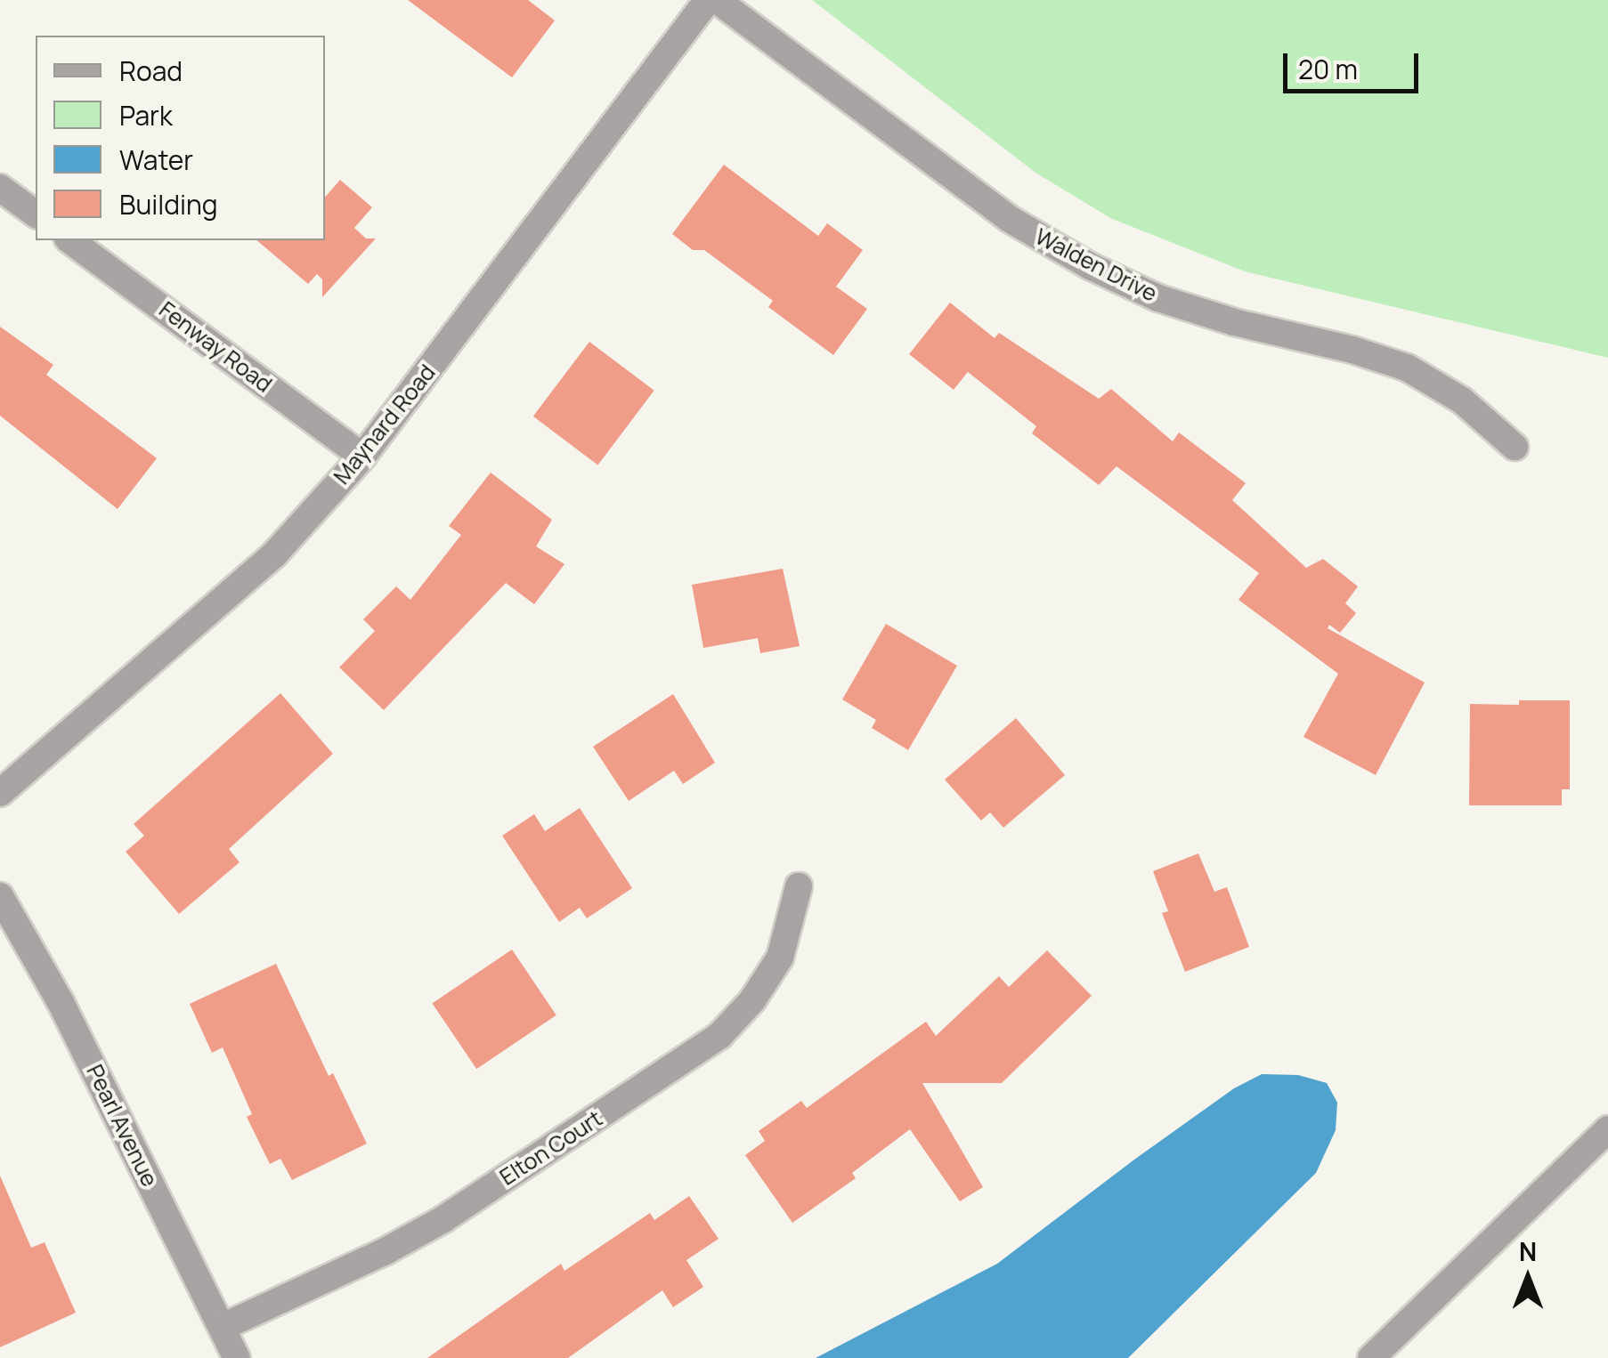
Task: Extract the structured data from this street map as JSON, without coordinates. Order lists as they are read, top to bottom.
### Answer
{
  "streets": {
    "street": [
      "Walden Drive",
      "Fenway Road",
      "Maynard Road",
      "Pearl Avenue",
      "Elton Court"
    ]
  },
  "crossings": [
    ["Fenway Road", "Maynard Road"],
    ["Pearl Avenue", "Elton Court"]
  ],
  "legend": [
    "Road",
    "Park",
    "Water",
    "Building"
  ],
  "scale_bar": "20 m",
  "north": "top"
}
